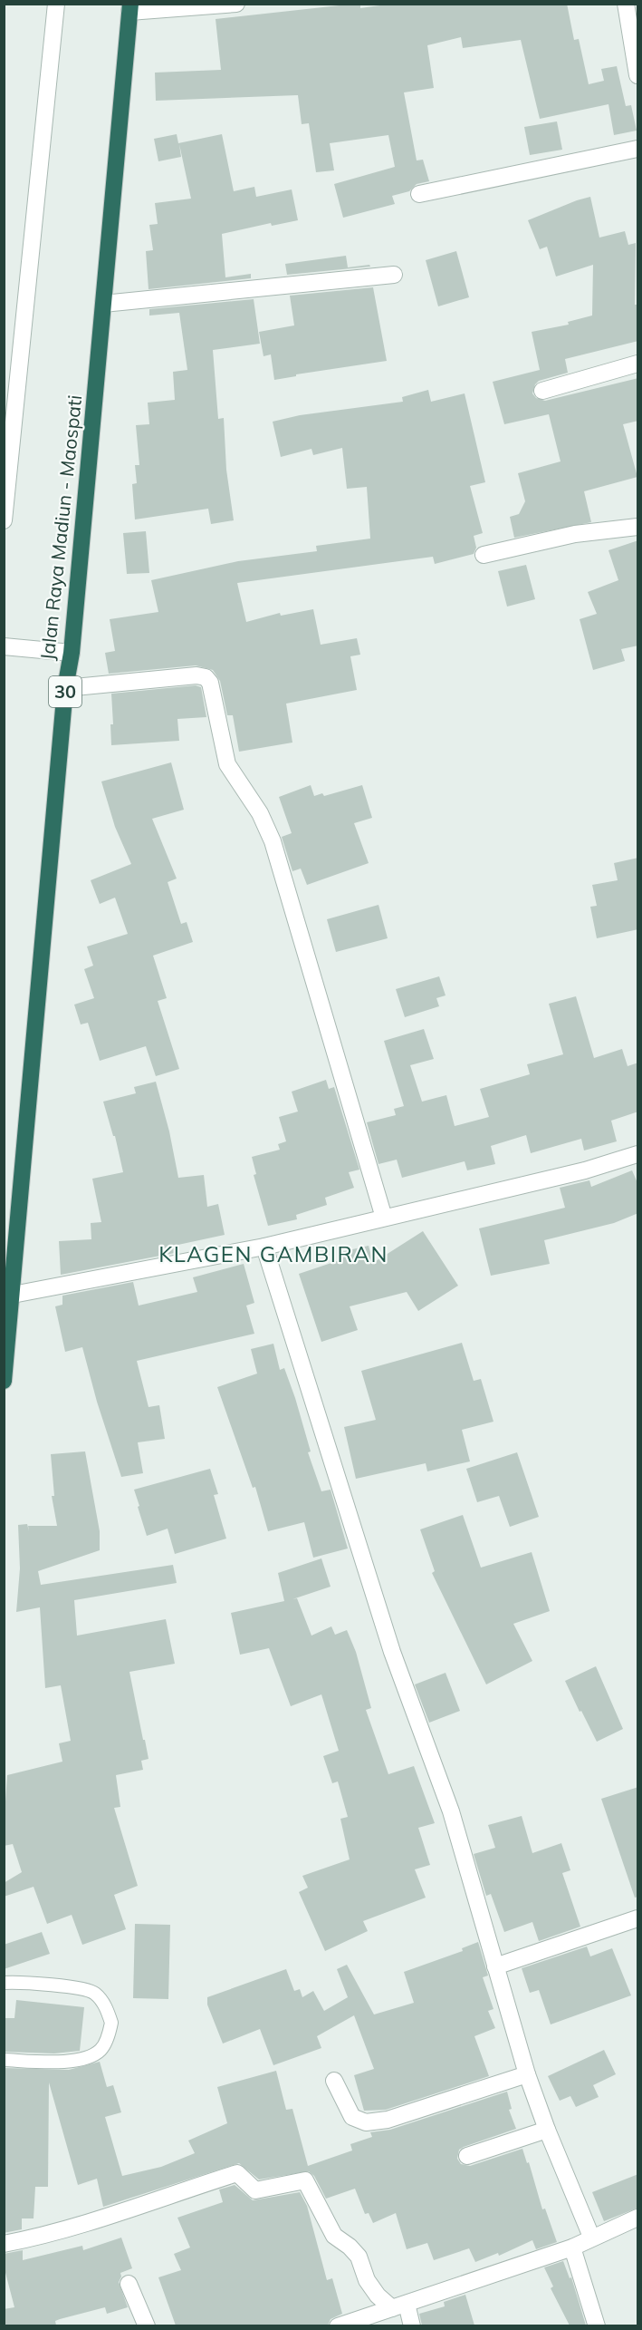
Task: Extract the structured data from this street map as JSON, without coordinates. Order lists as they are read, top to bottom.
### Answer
{
  "streets": {
    "highway": ["Jalan Raya Madiun - Maospati", "30"]
  },
  "districts": ["KLAGEN GAMBIRAN"]
}
